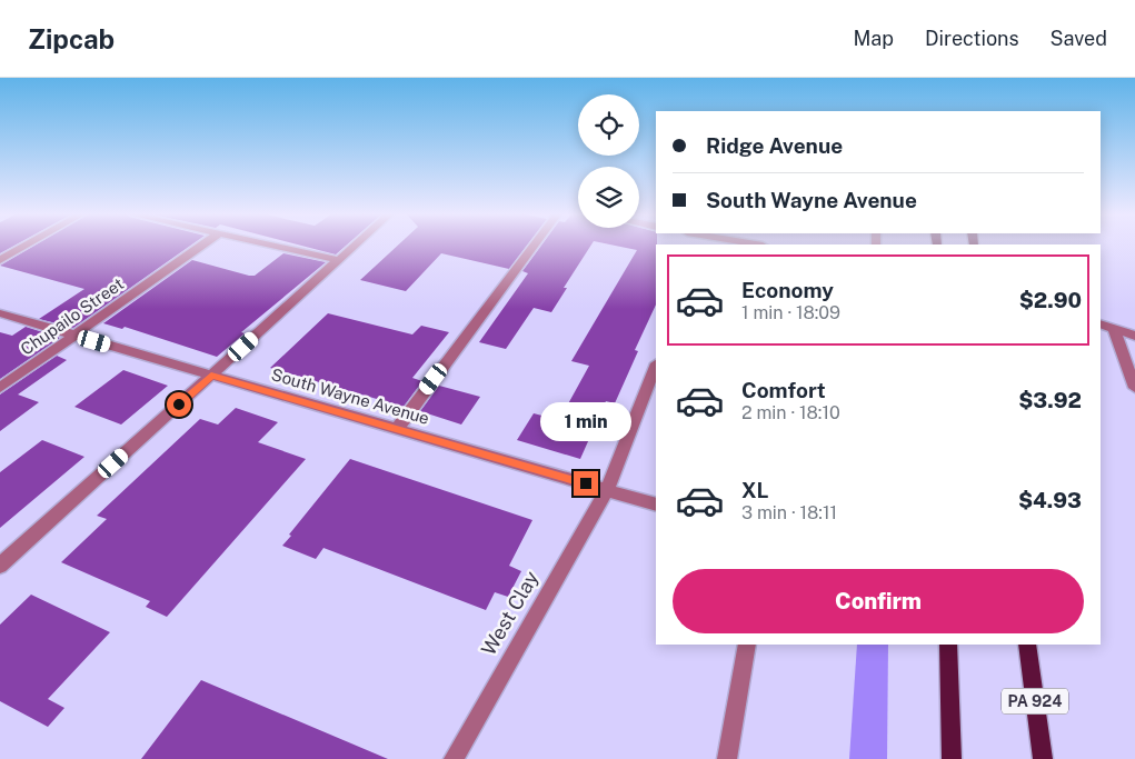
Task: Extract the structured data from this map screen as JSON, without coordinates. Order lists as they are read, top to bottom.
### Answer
{
  "streets": {
    "main road": ["PA 924"],
    "street": ["Chupailo Street", "South Wayne Avenue", "West Clay"]
  },
  "crossings": [
    ["Chupailo Street", "South Wayne Avenue"],
    ["South Wayne Avenue", "West Clay"]
  ],
  "page": {
    "header": "Zipcab",
    "nav": ["Map", "Directions", "Saved"],
    "banner": ["Ridge Avenue", "South Wayne Avenue"],
    "list": [
      {
        "name": "Economy",
        "note": "1 min · 18:09",
        "value": "$2.90"
      },
      {
        "name": "Comfort",
        "note": "2 min · 18:10",
        "value": "$3.92"
      },
      {
        "name": "XL",
        "note": "3 min · 18:11",
        "value": "$4.93"
      }
    ],
    "bubble": "1 min",
    "buttons": "Confirm"
  }
}
